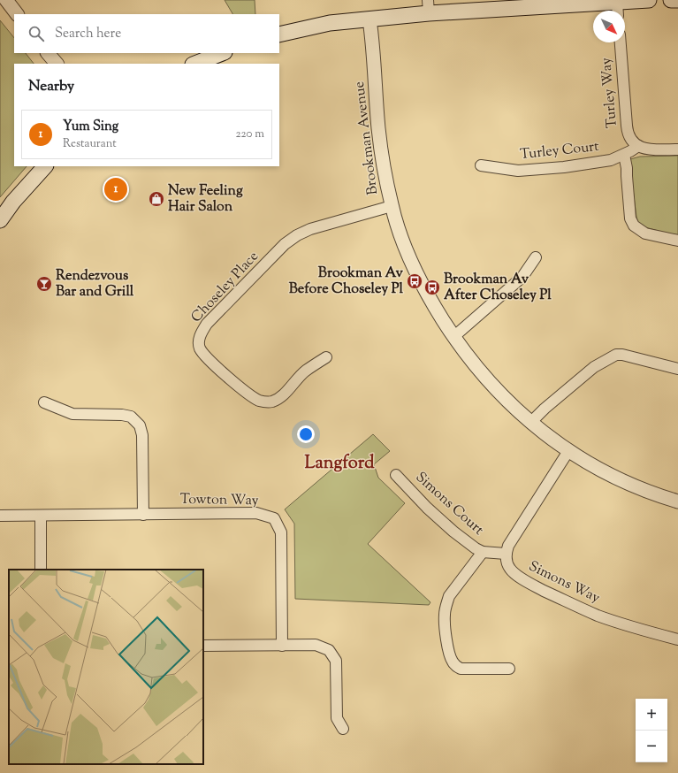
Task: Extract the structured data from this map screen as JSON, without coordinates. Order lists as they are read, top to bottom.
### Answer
{
  "streets": {
    "street": [
      "Turley Way",
      "Brookman Avenue",
      "Turley Court",
      "Choseley Place",
      "Towton Way",
      "Simons Court",
      "Simons Way"
    ]
  },
  "crossings": [
    ["Turley Way", "Turley Court"],
    ["Brookman Avenue", "Choseley Place"],
    ["Simons Court", "Simons Way"]
  ],
  "districts": ["Langford"],
  "places": {
    "shop": ["New Feeling Hair Salon"],
    "bus stop": ["Brookman Av Before Choseley Pl", "Brookman Av After Choseley Pl"],
    "bar": ["Rendezvous Bar and Grill"]
  },
  "north": "bottom right",
  "page": {
    "search": "Search here",
    "heading": "Nearby",
    "list": [
      {
        "mark": "1",
        "name": "Yum Sing",
        "note": "Restaurant",
        "value": "220 m"
      }
    ],
    "pins": "1",
    "map_buttons": ["+", "−"]
  }
}
